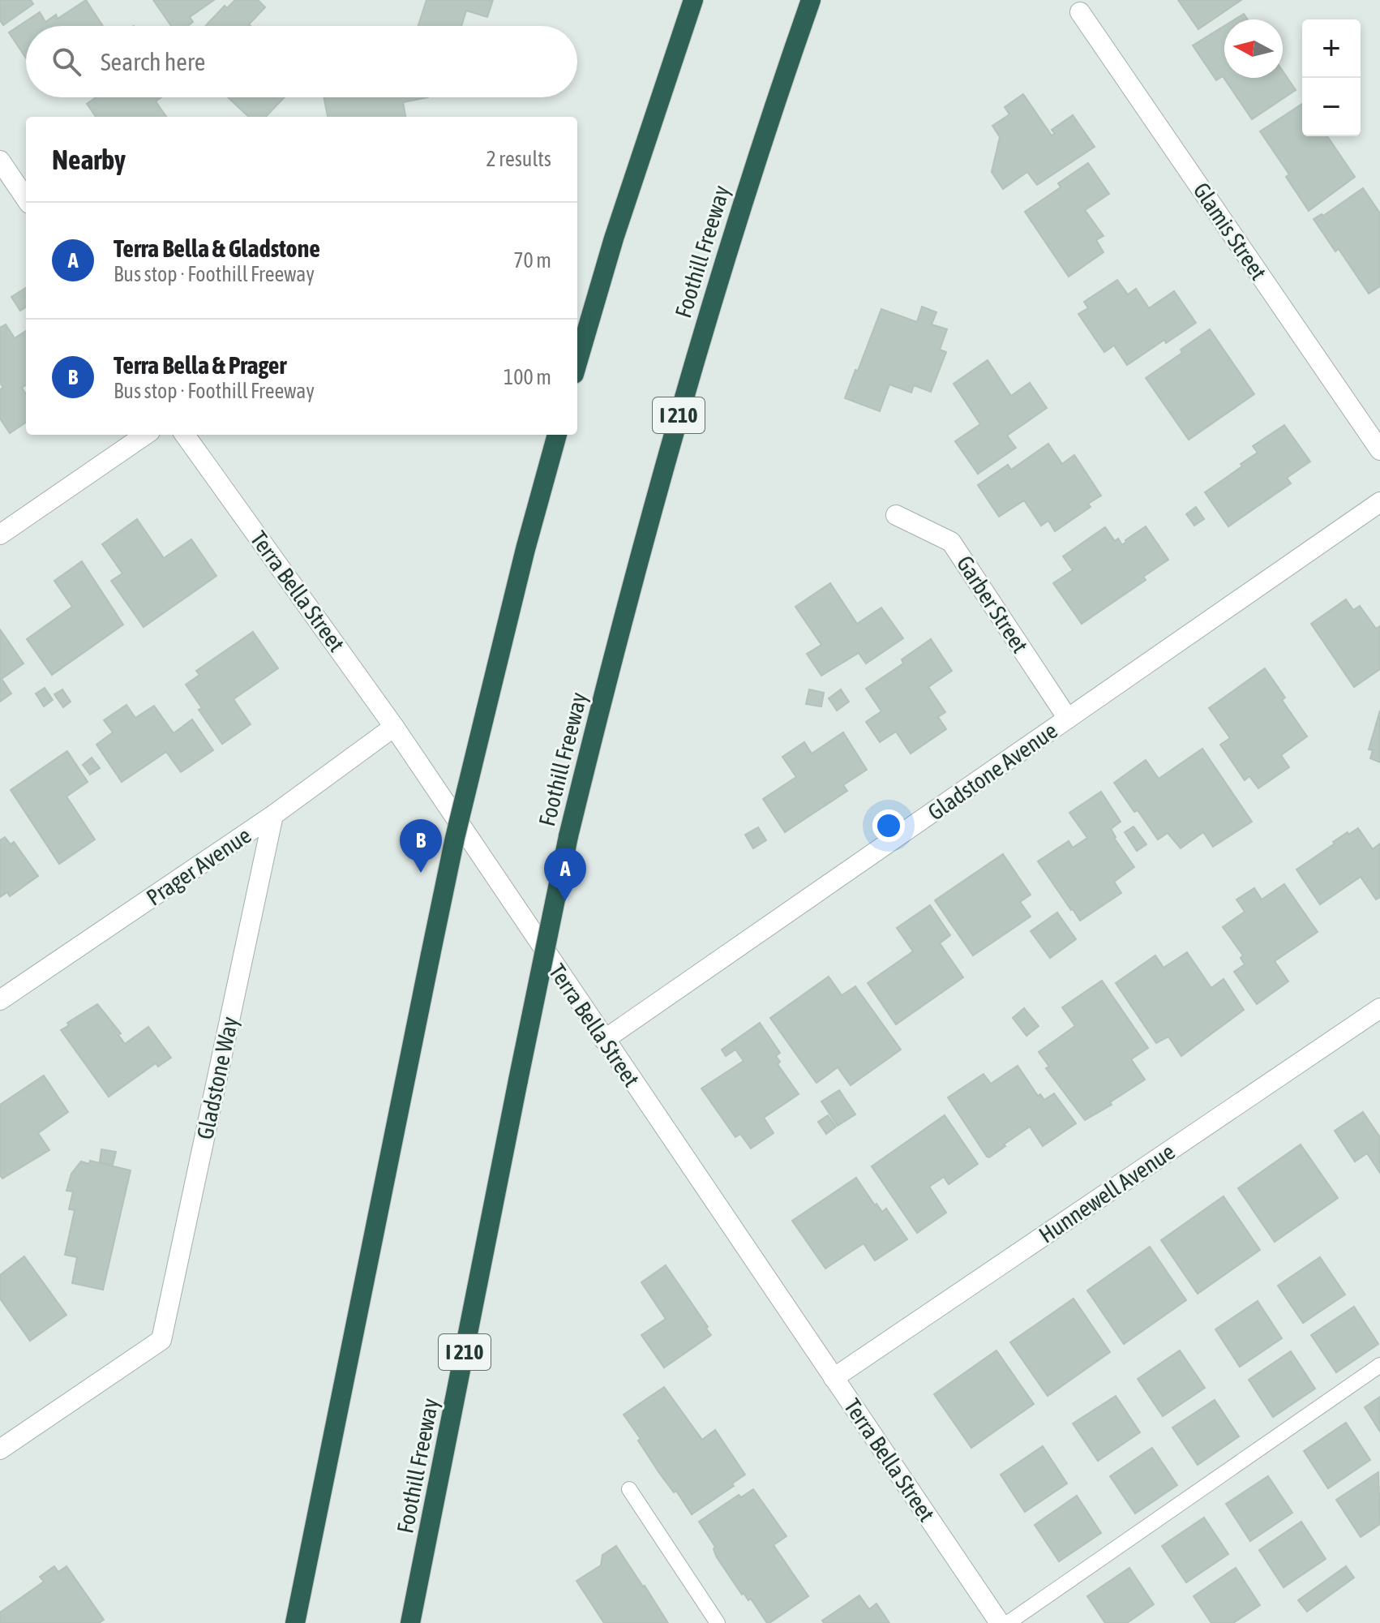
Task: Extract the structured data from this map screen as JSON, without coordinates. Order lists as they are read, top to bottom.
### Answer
{
  "streets": {
    "highway": ["Foothill Freeway", "I 210"],
    "street": [
      "Glamis Street",
      "Terra Bella Street",
      "Garber Street",
      "Gladstone Avenue",
      "Prager Avenue",
      "Gladstone Way",
      "Hunnewell Avenue"
    ]
  },
  "crossings": [
    ["Terra Bella Street", "Gladstone Avenue"],
    ["Terra Bella Street", "Prager Avenue"],
    ["Terra Bella Street", "Hunnewell Avenue"],
    ["Garber Street", "Gladstone Avenue"],
    ["Prager Avenue", "Gladstone Way"]
  ],
  "north": "left",
  "page": {
    "map_buttons": ["+", "−"],
    "search": "Search here",
    "heading": ["Nearby", "2 results"],
    "list": [
      {
        "mark": "A",
        "name": "Terra Bella & Gladstone",
        "note": "Bus stop · Foothill Freeway",
        "value": "70 m"
      },
      {
        "mark": "B",
        "name": "Terra Bella & Prager",
        "note": "Bus stop · Foothill Freeway",
        "value": "100 m"
      }
    ],
    "pins": ["B", "A"]
  }
}
